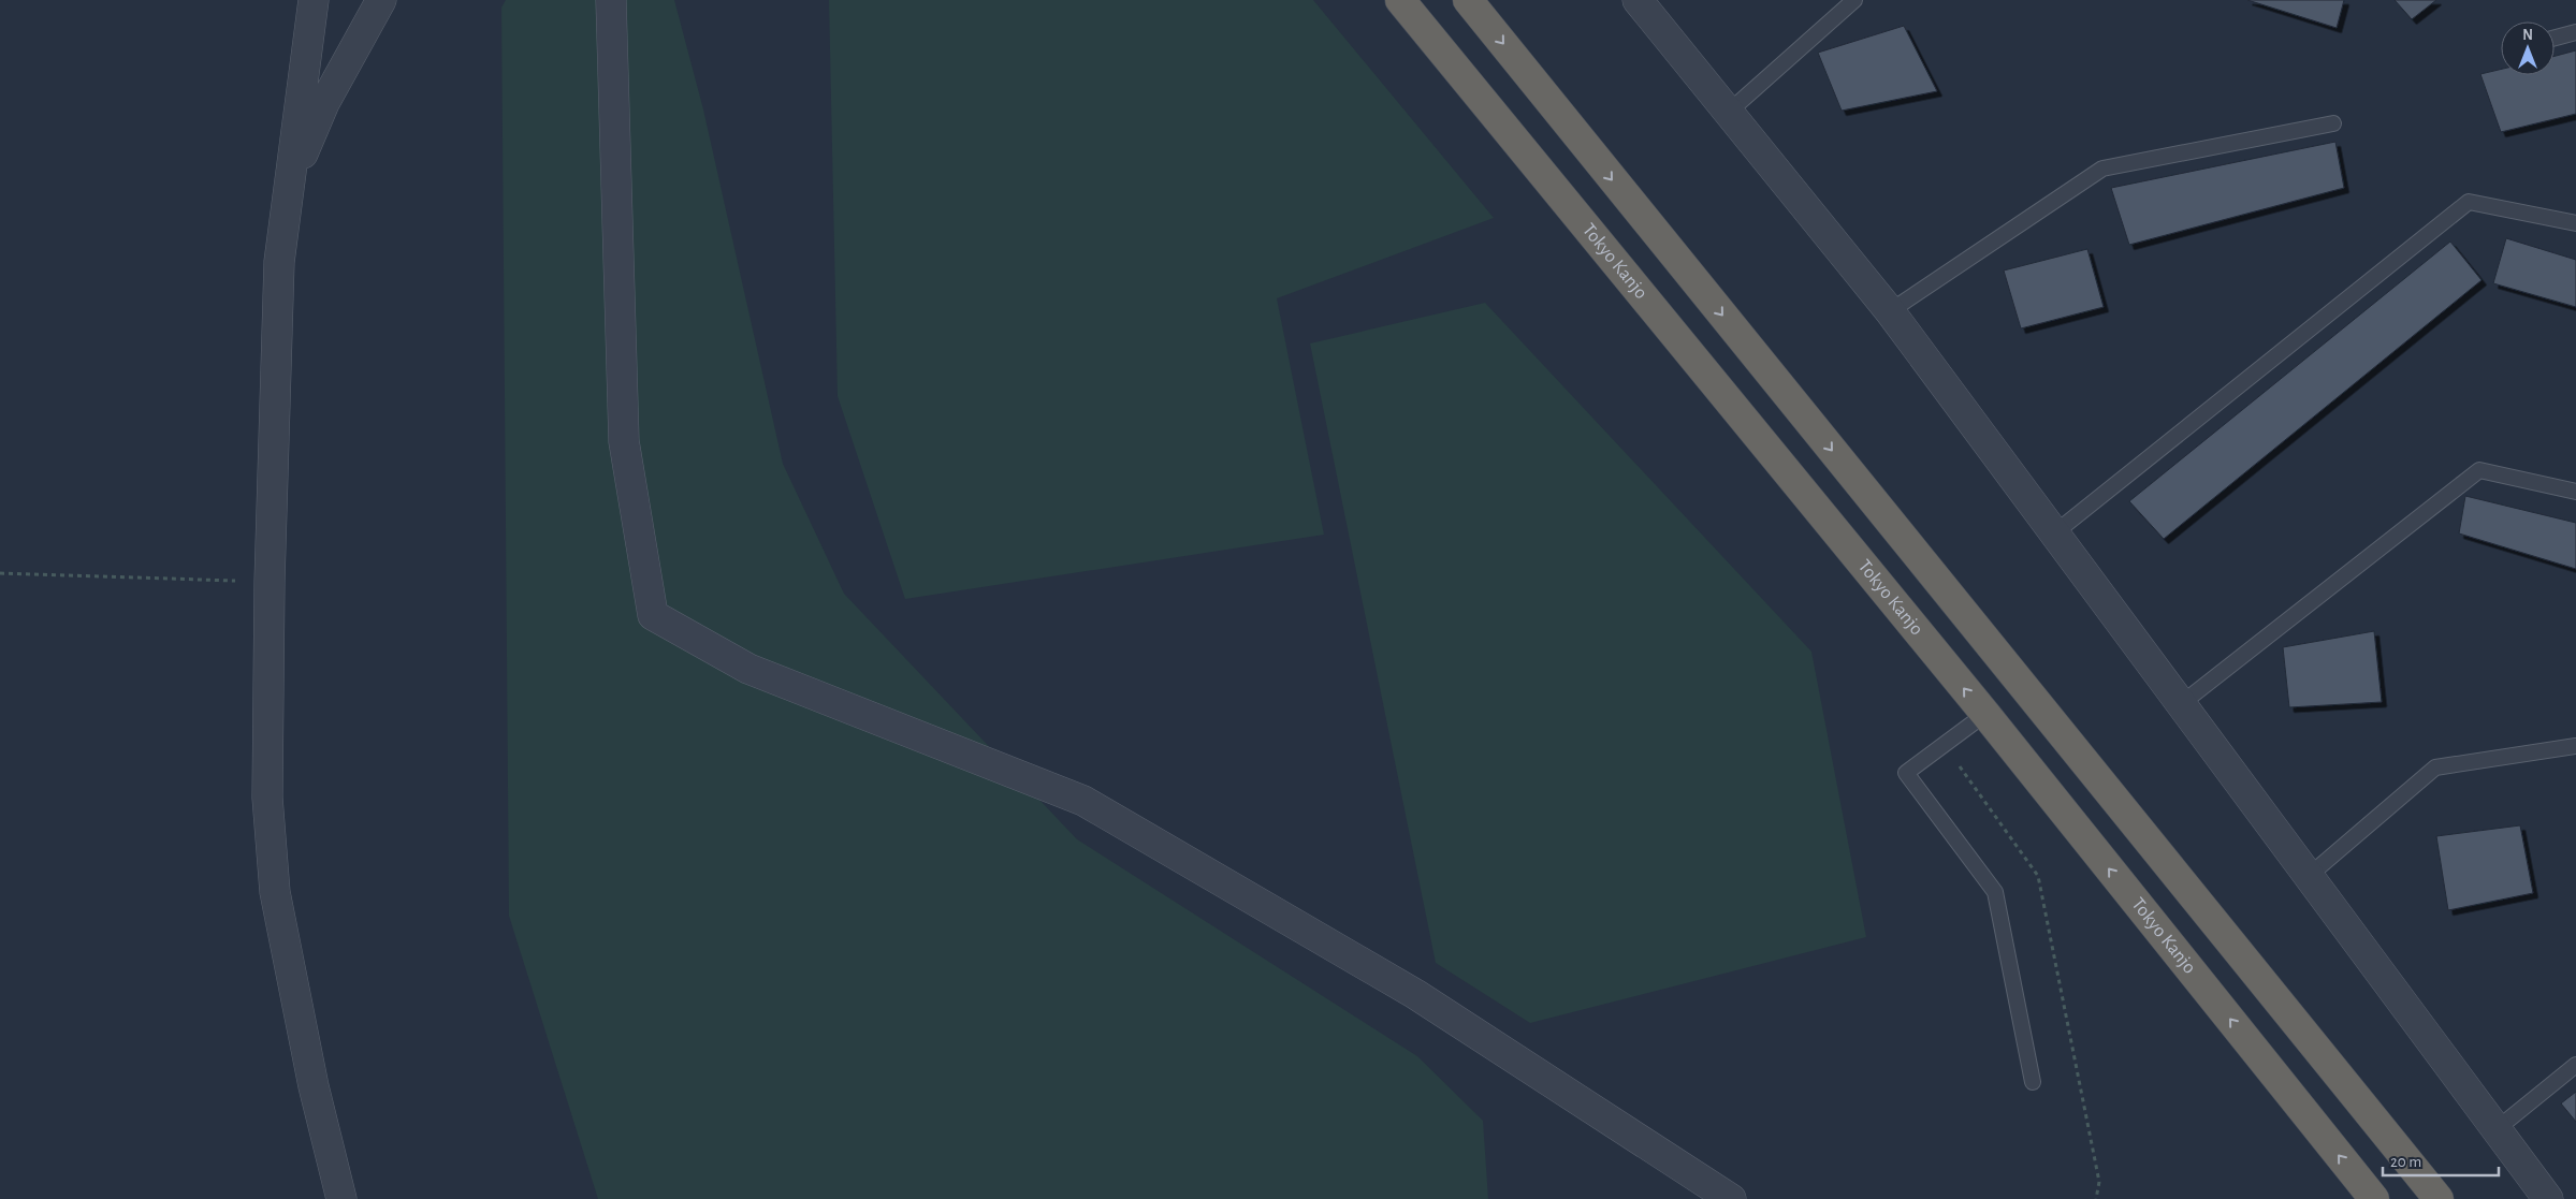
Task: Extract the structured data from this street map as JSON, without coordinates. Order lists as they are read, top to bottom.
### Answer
{
  "streets": {
    "highway": ["Tokyo Kanjo"]
  },
  "scale_bar": "20 m",
  "north": "top"
}
